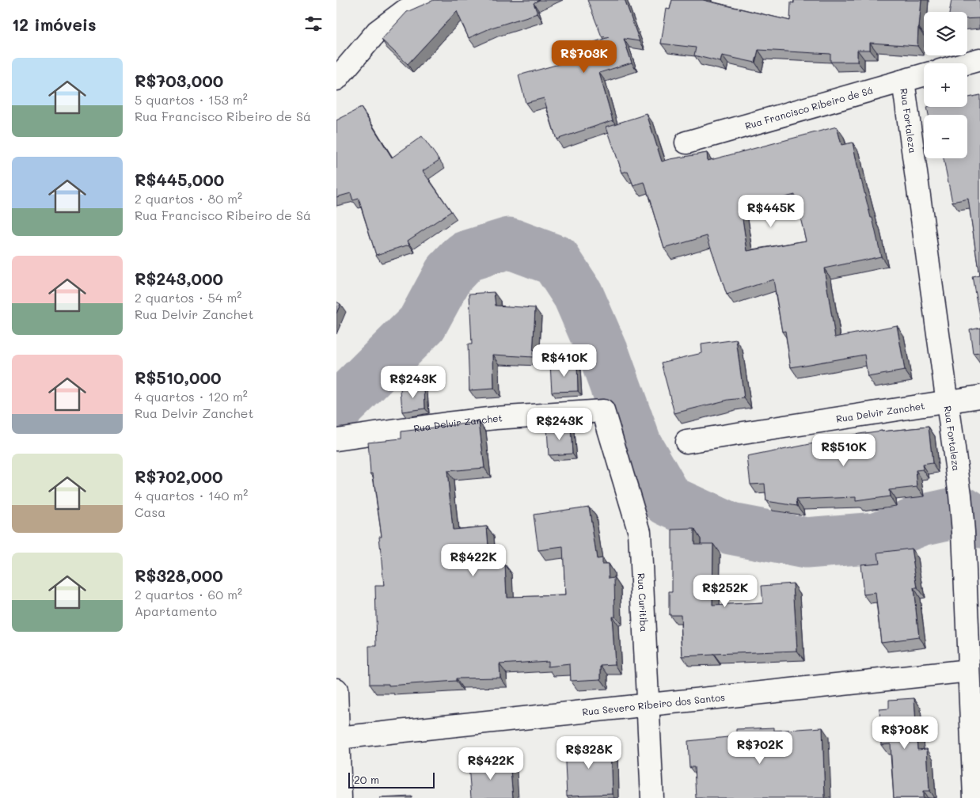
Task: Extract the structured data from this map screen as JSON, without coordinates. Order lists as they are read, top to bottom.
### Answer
{
  "streets": {
    "street": [
      "Rua Francisco Ribeiro de Sá",
      "Rua Fortaleza",
      "Rua Delvir Zanchet",
      "Rua Curitiba",
      "Rua Severo Ribeiro dos Santos"
    ]
  },
  "crossings": [
    ["Rua Francisco Ribeiro de Sá", "Rua Fortaleza"],
    ["Rua Fortaleza", "Rua Delvir Zanchet"],
    ["Rua Fortaleza", "Rua Severo Ribeiro dos Santos"],
    ["Rua Delvir Zanchet", "Rua Curitiba"],
    ["Rua Curitiba", "Rua Severo Ribeiro dos Santos"]
  ],
  "scale_bar": "20 m",
  "page": {
    "heading": "12 imóveis",
    "map_buttons": ["+", "−"],
    "price": [
      "R$703K",
      "R$445K",
      "R$410K",
      "R$243K",
      "R$243K",
      "R$510K",
      "R$422K",
      "R$252K",
      "R$708K",
      "R$702K",
      "R$328K",
      "R$422K"
    ],
    "list": [
      {
        "name": "R$703,000",
        "note": "5 quartos · 153 m² · Rua Francisco Ribeiro de Sá"
      },
      {
        "name": "R$445,000",
        "note": "2 quartos · 80 m² · Rua Francisco Ribeiro de Sá"
      },
      {
        "name": "R$243,000",
        "note": "2 quartos · 54 m² · Rua Delvir Zanchet"
      },
      {
        "name": "R$510,000",
        "note": "4 quartos · 120 m² · Rua Delvir Zanchet"
      },
      {
        "name": "R$702,000",
        "note": "4 quartos · 140 m² · Casa"
      },
      {
        "name": "R$328,000",
        "note": "2 quartos · 60 m² · Apartamento"
      }
    ],
    "scale": "20 m"
  }
}
